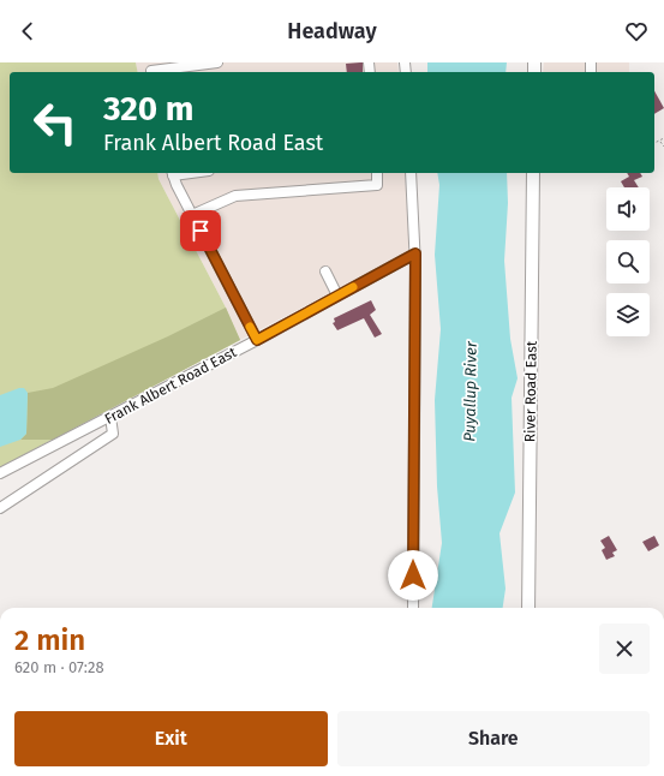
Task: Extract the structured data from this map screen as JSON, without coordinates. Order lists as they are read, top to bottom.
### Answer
{
  "streets": {
    "main road": ["River Road East"],
    "street": ["Frank Albert Road East"]
  },
  "water": ["Puyallup River"],
  "page": {
    "header": "Headway",
    "turn": ["320 m", "Frank Albert Road East"],
    "heading": ["2 min", "620 m · 07:28"],
    "buttons": ["Exit", "Share"]
  }
}
